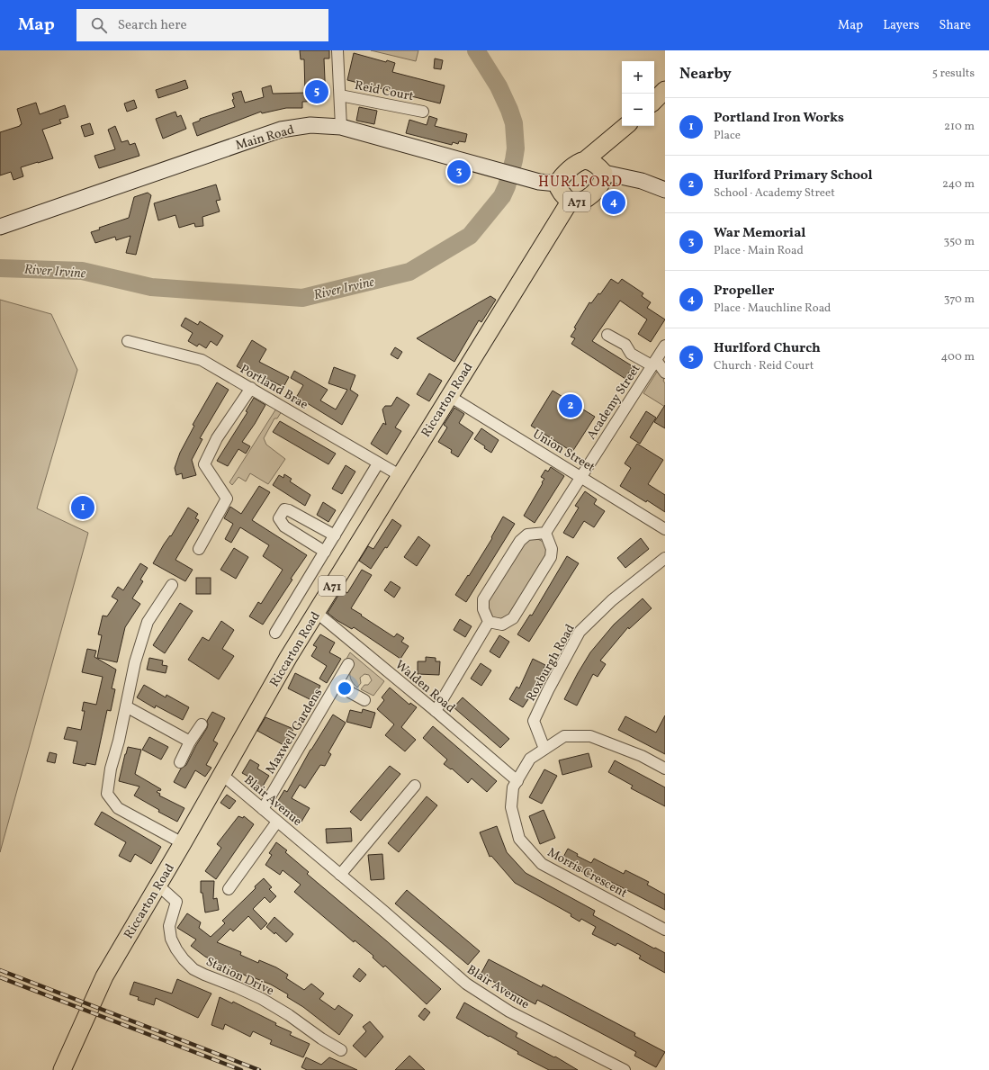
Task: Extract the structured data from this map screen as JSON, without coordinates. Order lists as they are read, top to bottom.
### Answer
{
  "streets": {
    "main road": ["Main Road", "A71", "Riccarton Road"],
    "street": [
      "Reid Court",
      "Portland Brae",
      "Academy Street",
      "Union Street",
      "Roxburgh Road",
      "Walden Road",
      "Maxwell Gardens",
      "Blair Avenue",
      "Morris Crescent",
      "Station Drive"
    ]
  },
  "crossings": [
    ["Reid Court", "Main Road"],
    ["Main Road", "A71"],
    ["Main Road", "Riccarton Road"],
    ["A71", "Riccarton Road"],
    ["Portland Brae", "Riccarton Road"],
    ["Riccarton Road", "Union Street"],
    ["Riccarton Road", "Walden Road"],
    ["Riccarton Road", "Blair Avenue"],
    ["Riccarton Road", "Station Drive"],
    ["Academy Street", "Union Street"],
    ["Roxburgh Road", "Morris Crescent"],
    ["Walden Road", "Morris Crescent"],
    ["Maxwell Gardens", "Blair Avenue"]
  ],
  "districts": ["HURLFORD"],
  "water": ["River Irvine"],
  "page": {
    "header": "Map",
    "search": "Search here",
    "nav": ["Map", "Layers", "Share"],
    "heading": ["Nearby", "5 results"],
    "map_buttons": ["+", "−"],
    "pins": [
      "5",
      "3",
      "4",
      "2",
      "1"
    ],
    "list": [
      {
        "mark": "1",
        "name": "Portland Iron Works",
        "note": "Place",
        "value": "210 m"
      },
      {
        "mark": "2",
        "name": "Hurlford Primary School",
        "note": "School · Academy Street",
        "value": "240 m"
      },
      {
        "mark": "3",
        "name": "War Memorial",
        "note": "Place · Main Road",
        "value": "350 m"
      },
      {
        "mark": "4",
        "name": "Propeller",
        "note": "Place · Mauchline Road",
        "value": "370 m"
      },
      {
        "mark": "5",
        "name": "Hurlford Church",
        "note": "Church · Reid Court",
        "value": "400 m"
      }
    ]
  }
}
